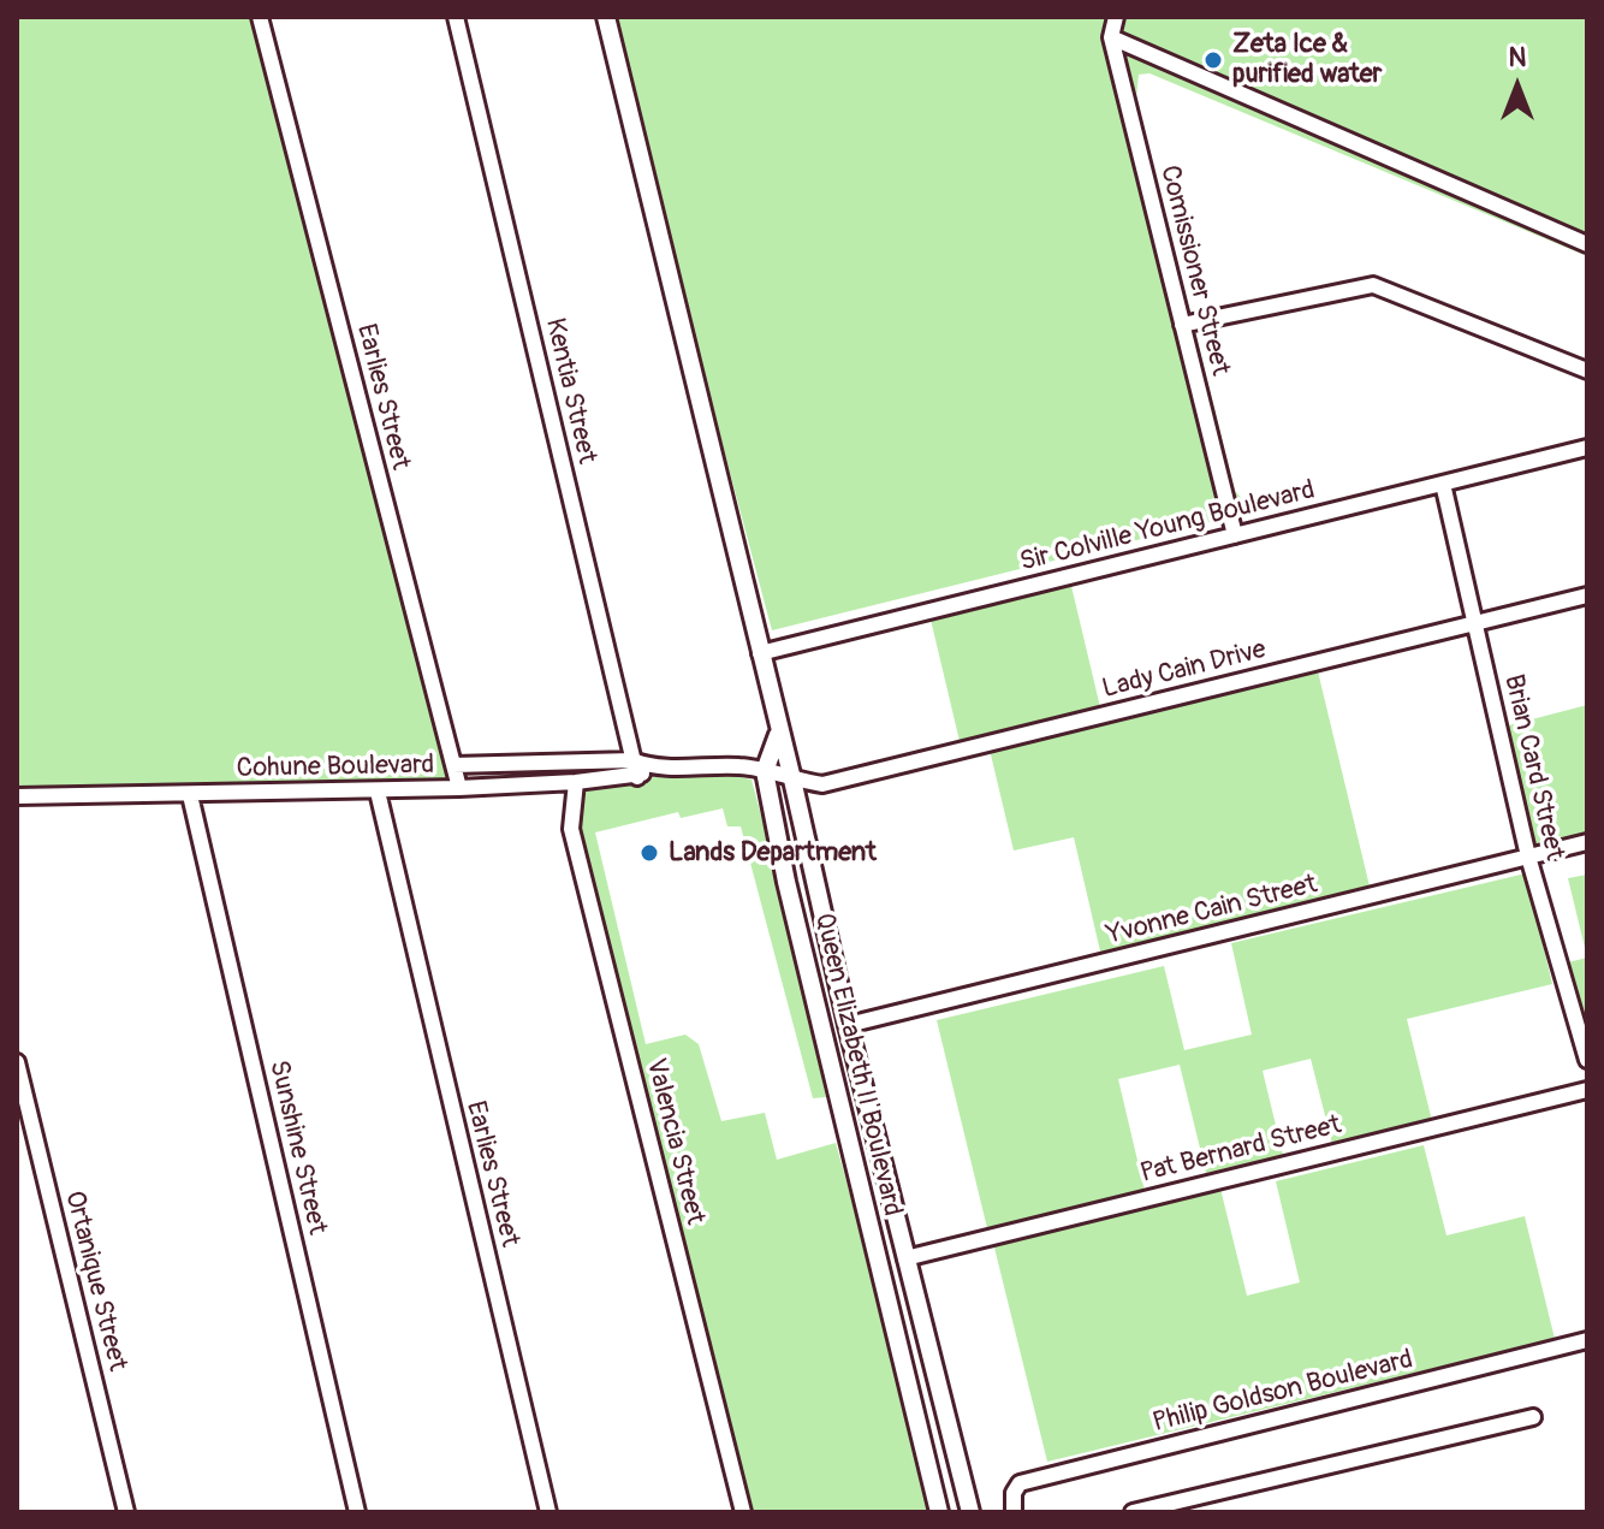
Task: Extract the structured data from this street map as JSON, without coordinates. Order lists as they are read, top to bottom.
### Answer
{
  "streets": {
    "street": [
      "Comissioner Street",
      "Kentia Street",
      "Earlies Street",
      "Sir Colville Young Boulevard",
      "Lady Cain Drive",
      "Cohune Boulevard",
      "Brian Card Street",
      "Yvonne Cain Street",
      "Queen Elizabeth II Boulevard",
      "Valencia Street",
      "Sunshine Street",
      "Pat Bernard Street",
      "Ortanique Street",
      "Philip Goldson Boulevard"
    ]
  },
  "crossings": [
    ["Comissioner Street", "Sir Colville Young Boulevard"],
    ["Kentia Street", "Cohune Boulevard"],
    ["Earlies Street", "Cohune Boulevard"],
    ["Sir Colville Young Boulevard", "Brian Card Street"],
    ["Sir Colville Young Boulevard", "Queen Elizabeth II Boulevard"],
    ["Lady Cain Drive", "Cohune Boulevard"],
    ["Lady Cain Drive", "Brian Card Street"],
    ["Lady Cain Drive", "Queen Elizabeth II Boulevard"],
    ["Cohune Boulevard", "Queen Elizabeth II Boulevard"],
    ["Cohune Boulevard", "Valencia Street"],
    ["Cohune Boulevard", "Sunshine Street"],
    ["Brian Card Street", "Yvonne Cain Street"],
    ["Yvonne Cain Street", "Queen Elizabeth II Boulevard"],
    ["Queen Elizabeth II Boulevard", "Pat Bernard Street"]
  ],
  "places": ["Zeta Ice & purified water", "Lands Department"],
  "north": "top"
}
